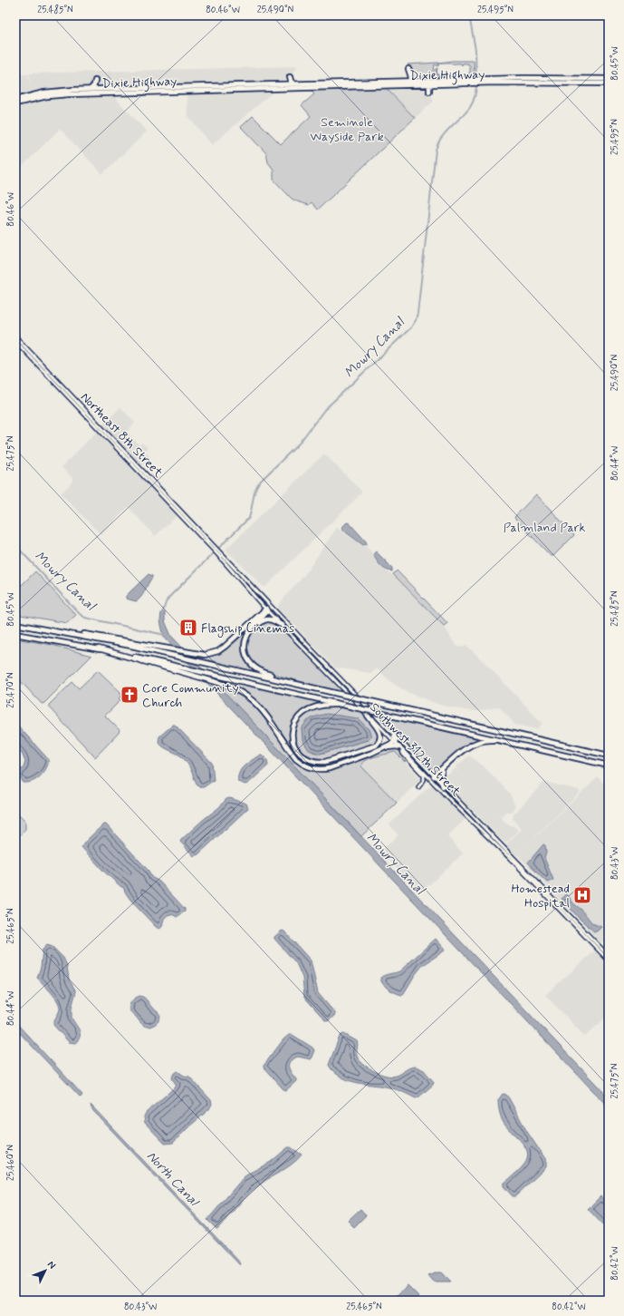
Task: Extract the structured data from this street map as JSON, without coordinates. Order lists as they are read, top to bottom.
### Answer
{
  "streets": {
    "highway": ["Dixie Highway"],
    "main road": ["Northeast 8th Street", "Southwest 312th Street"]
  },
  "crossings": [
    ["Northeast 8th Street", "Southwest 312th Street"]
  ],
  "water": ["Mowry Canal", "North Canal"],
  "parks": ["Seminole Wayside Park", "Palmland Park"],
  "places": {
    "building": ["Flagship Cinemas"],
    "church": ["Core Community Church"],
    "hospital": ["Homestead Hospital"]
  },
  "north": "top right",
  "coordinates": [
    "25.485°N",
    "80.46°W",
    "25.490°N",
    "25.495°N",
    "80.45°W",
    "25.475°N",
    "80.44°W",
    "25.470°N",
    "80.43°W",
    "25.465°N",
    "25.460°N",
    "80.42°W"
  ]
}
